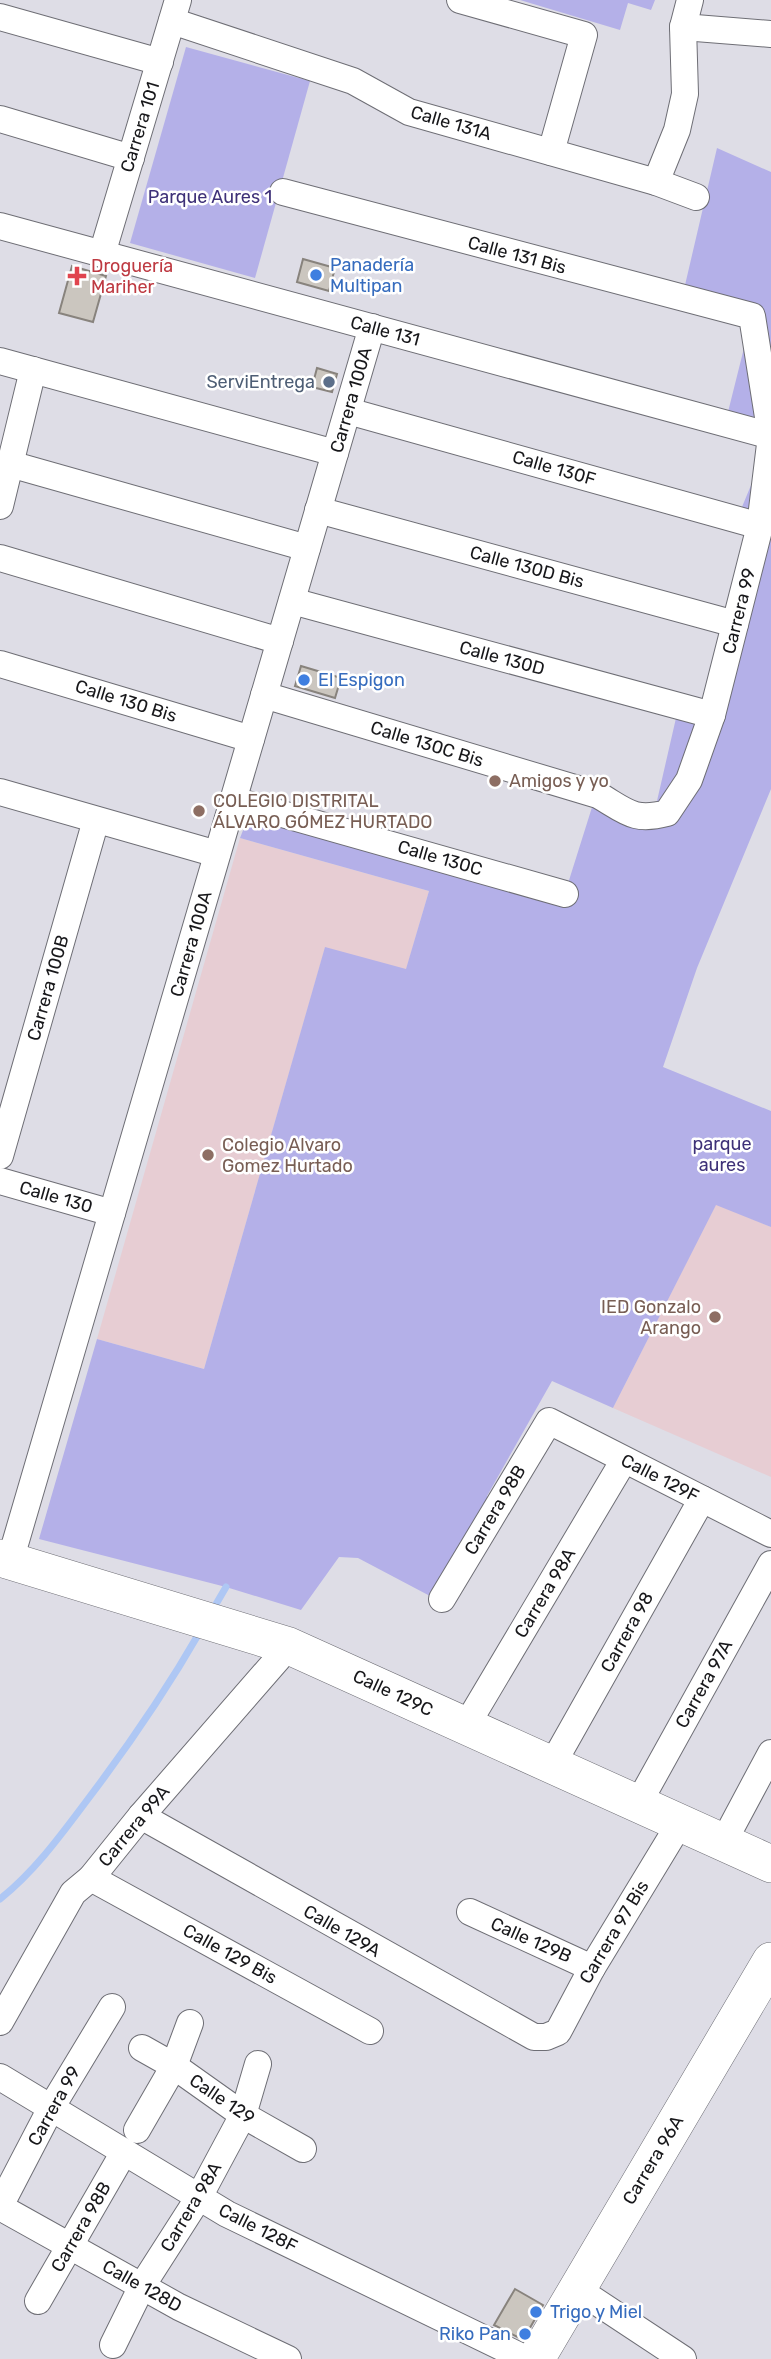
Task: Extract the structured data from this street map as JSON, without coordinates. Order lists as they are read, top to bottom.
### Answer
{
  "streets": {
    "street": [
      "Calle 131A",
      "Carrera 101",
      "Calle 131 Bis",
      "Calle 131",
      "Carrera 100A",
      "Calle 130F",
      "Calle 130D Bis",
      "Carrera 99",
      "Calle 130D",
      "Calle 130 Bis",
      "Calle 130C Bis",
      "Calle 130C",
      "Carrera 100B",
      "Calle 130",
      "Calle 129F",
      "Carrera 98B",
      "Carrera 98A",
      "Carrera 98",
      "Carrera 97A",
      "Calle 129C",
      "Carrera 99A",
      "Calle 129A",
      "Carrera 97 Bis",
      "Calle 129B",
      "Calle 129 Bis",
      "Calle 129",
      "Carrera 96A",
      "Calle 128F",
      "Calle 128D"
    ]
  },
  "crossings": [
    ["Calle 131A", "Carrera 101"],
    ["Carrera 101", "Calle 131"],
    ["Calle 131 Bis", "Carrera 99"],
    ["Calle 131", "Carrera 100A"],
    ["Calle 131", "Carrera 99"],
    ["Carrera 100A", "Calle 130F"],
    ["Carrera 100A", "Calle 130D Bis"],
    ["Carrera 100A", "Calle 130D"],
    ["Carrera 100A", "Calle 130 Bis"],
    ["Carrera 100A", "Calle 130C Bis"],
    ["Carrera 100A", "Calle 130C"],
    ["Carrera 100A", "Calle 130"],
    ["Carrera 100A", "Calle 129C"],
    ["Calle 130F", "Carrera 99"],
    ["Calle 130D Bis", "Carrera 99"],
    ["Carrera 99", "Calle 130D"],
    ["Carrera 99", "Calle 130C Bis"],
    ["Carrera 99", "Calle 128F"],
    ["Carrera 99", "Calle 128D"],
    ["Calle 129F", "Carrera 98B"],
    ["Calle 129F", "Carrera 98A"],
    ["Calle 129F", "Carrera 98"],
    ["Carrera 98B", "Calle 129"],
    ["Carrera 98B", "Calle 128F"],
    ["Carrera 98B", "Calle 128D"],
    ["Carrera 98A", "Calle 129C"],
    ["Carrera 98A", "Calle 129"],
    ["Carrera 98A", "Calle 128F"],
    ["Carrera 98A", "Calle 128D"],
    ["Carrera 98", "Calle 129C"],
    ["Carrera 97A", "Calle 129C"],
    ["Calle 129C", "Carrera 99A"],
    ["Calle 129C", "Carrera 97 Bis"],
    ["Carrera 99A", "Calle 129A"],
    ["Carrera 99A", "Calle 129 Bis"],
    ["Calle 129A", "Carrera 97 Bis"],
    ["Carrera 97 Bis", "Calle 129B"]
  ],
  "parks": ["Parque Aures 1", "parque aures"],
  "places": {
    "other": [
      "Panadería Multipan",
      "ServiEntrega",
      "El Espigon",
      "Amigos y yo",
      "COLEGIO DISTRITAL ÁLVARO GÓMEZ HURTADO",
      "Colegio Alvaro Gomez Hurtado",
      "IED Gonzalo Arango",
      "Trigo y Miel",
      "Riko Pan"
    ],
    "health": ["Droguería Mariher"]
  }
}
